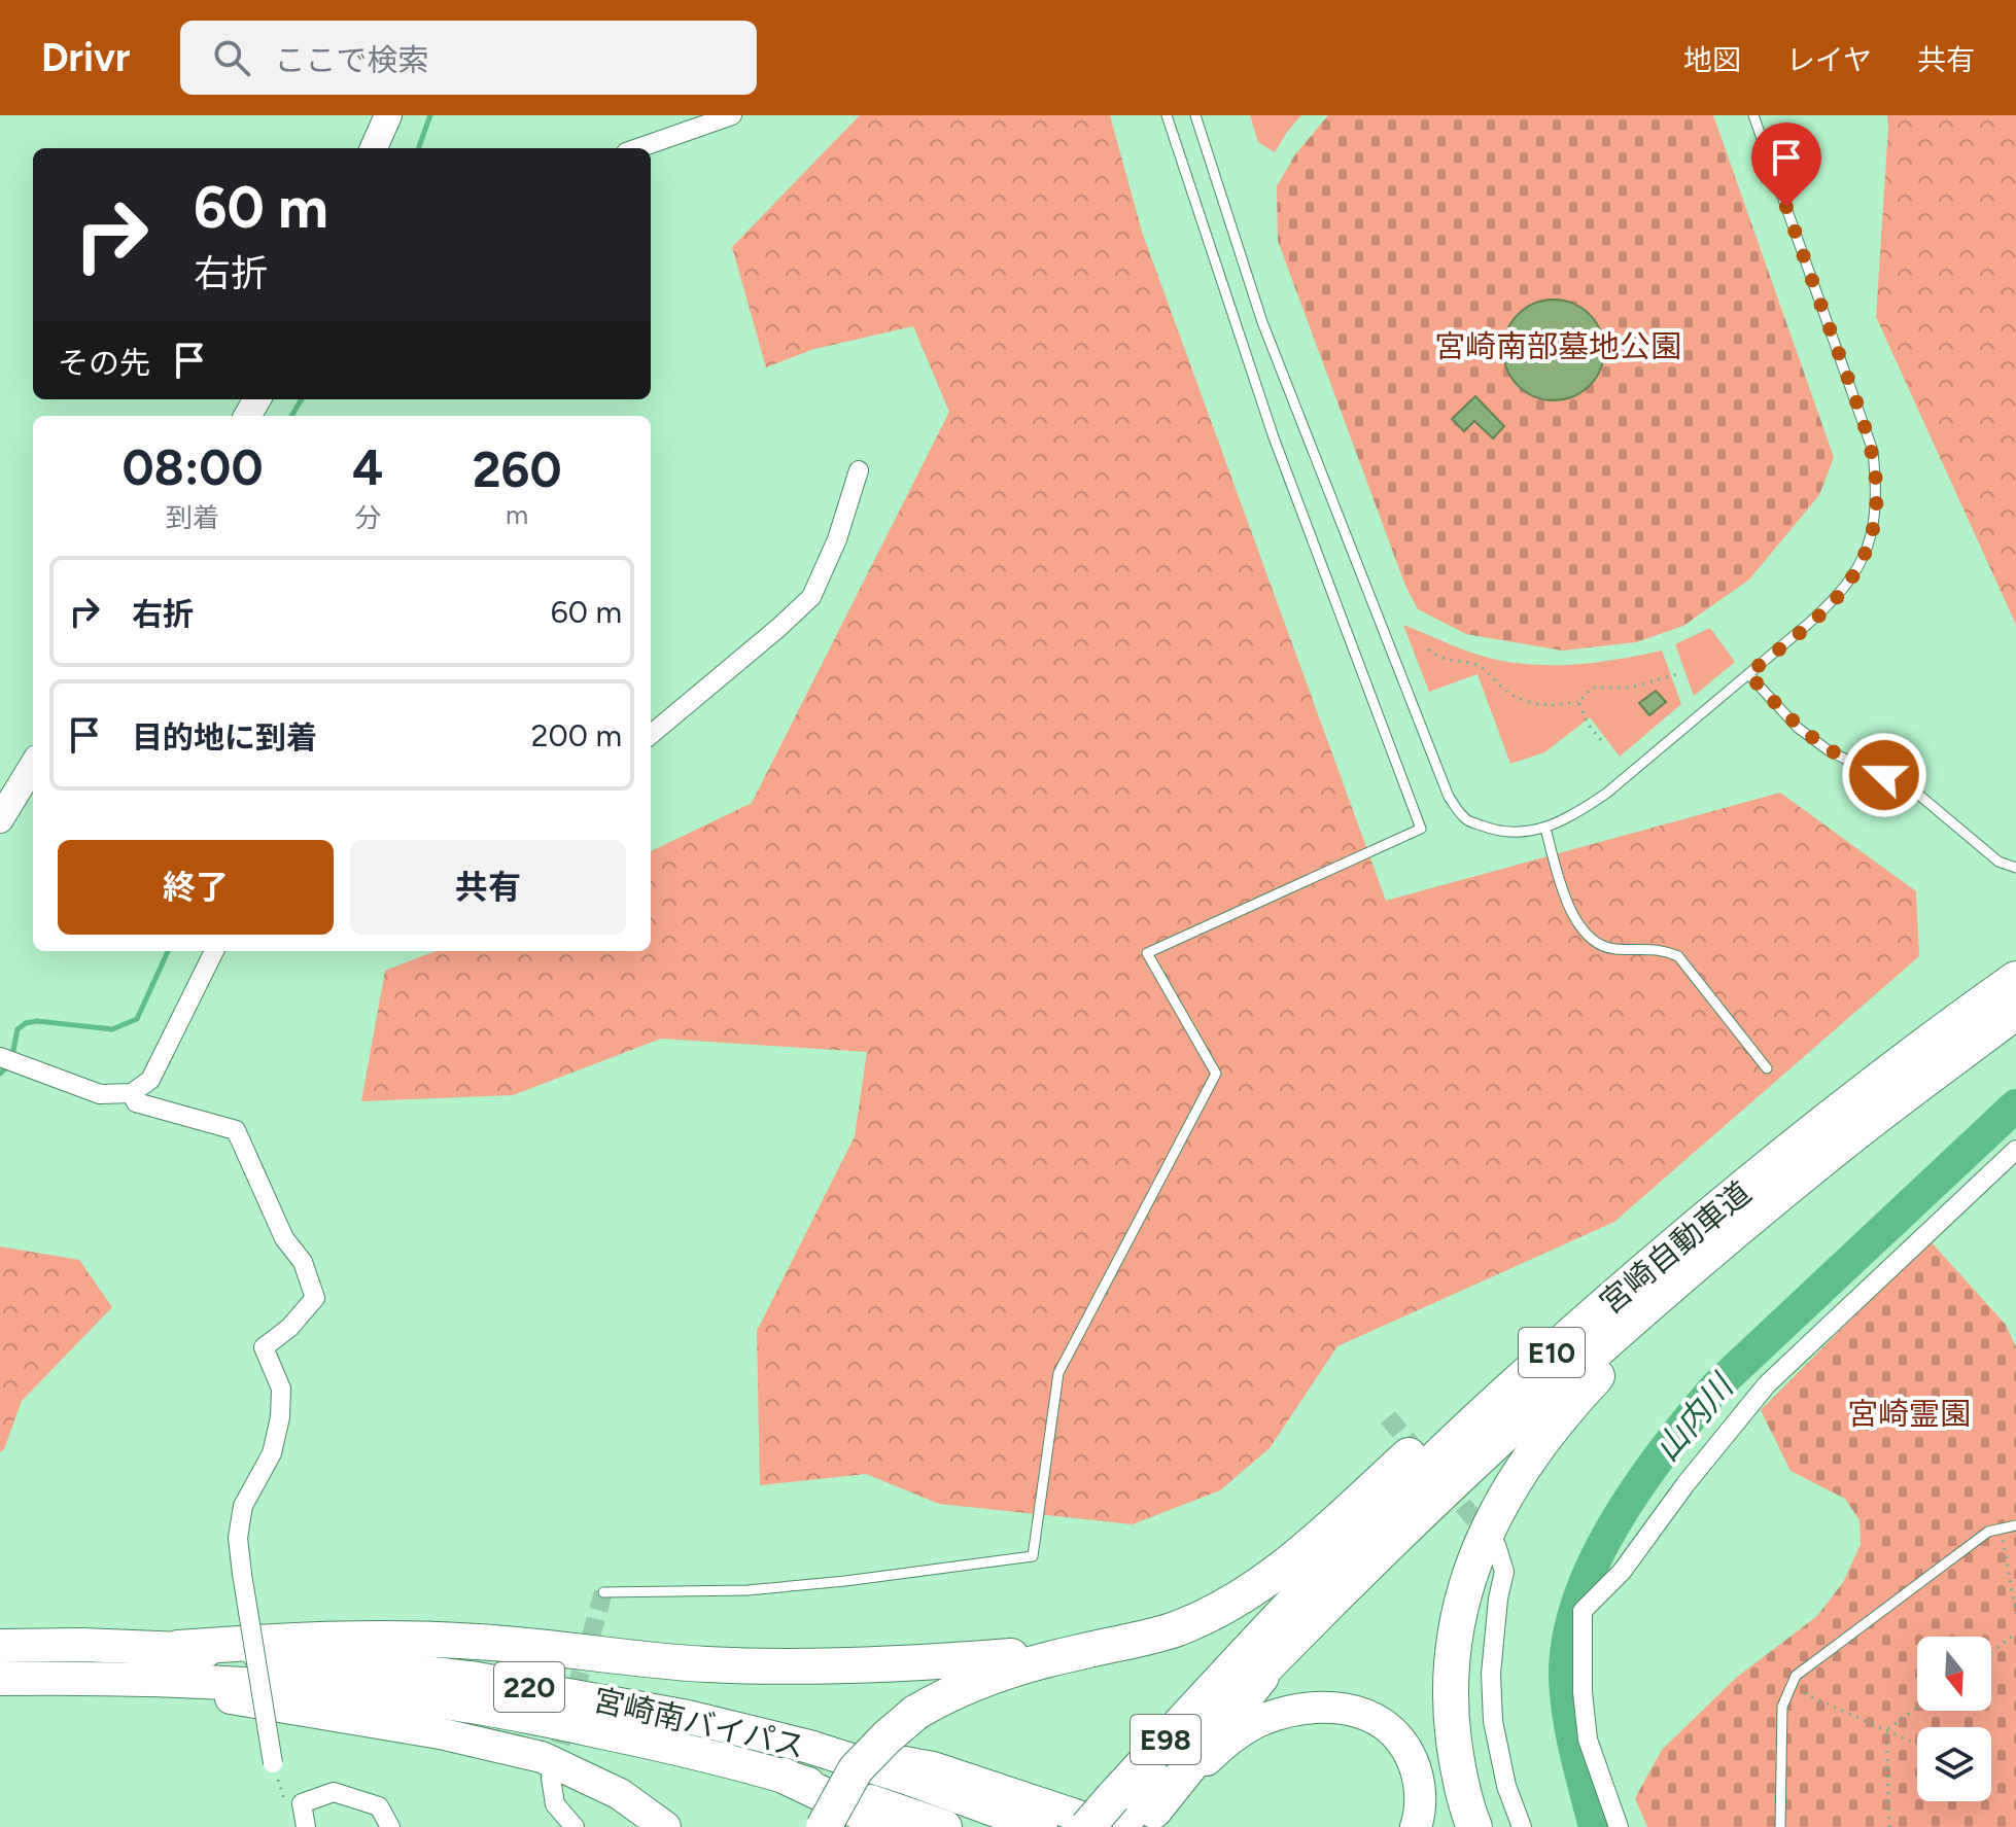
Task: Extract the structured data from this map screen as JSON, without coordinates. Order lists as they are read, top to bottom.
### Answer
{
  "streets": {
    "highway": [
      "宮崎自動車道",
      "E10",
      "220",
      "宮崎南バイパス",
      "E98"
    ]
  },
  "crossings": [
    ["宮崎自動車道", "E98"]
  ],
  "water": ["山内川"],
  "parks": ["宮崎南部墓地公園", "宮崎霊園"],
  "north": "bottom",
  "page": {
    "header": "Drivr",
    "search": "ここで検索",
    "nav": ["地図", "レイヤ", "共有"],
    "turn": ["60 m", "右折"],
    "then": "その先",
    "eta": [
      "08:00",
      "到着",
      "4",
      "分",
      "260",
      "m"
    ],
    "list": [
      {
        "name": "右折",
        "value": "60 m"
      },
      {
        "name": "目的地に到着",
        "value": "200 m"
      }
    ],
    "buttons": ["終了", "共有"]
  }
}
